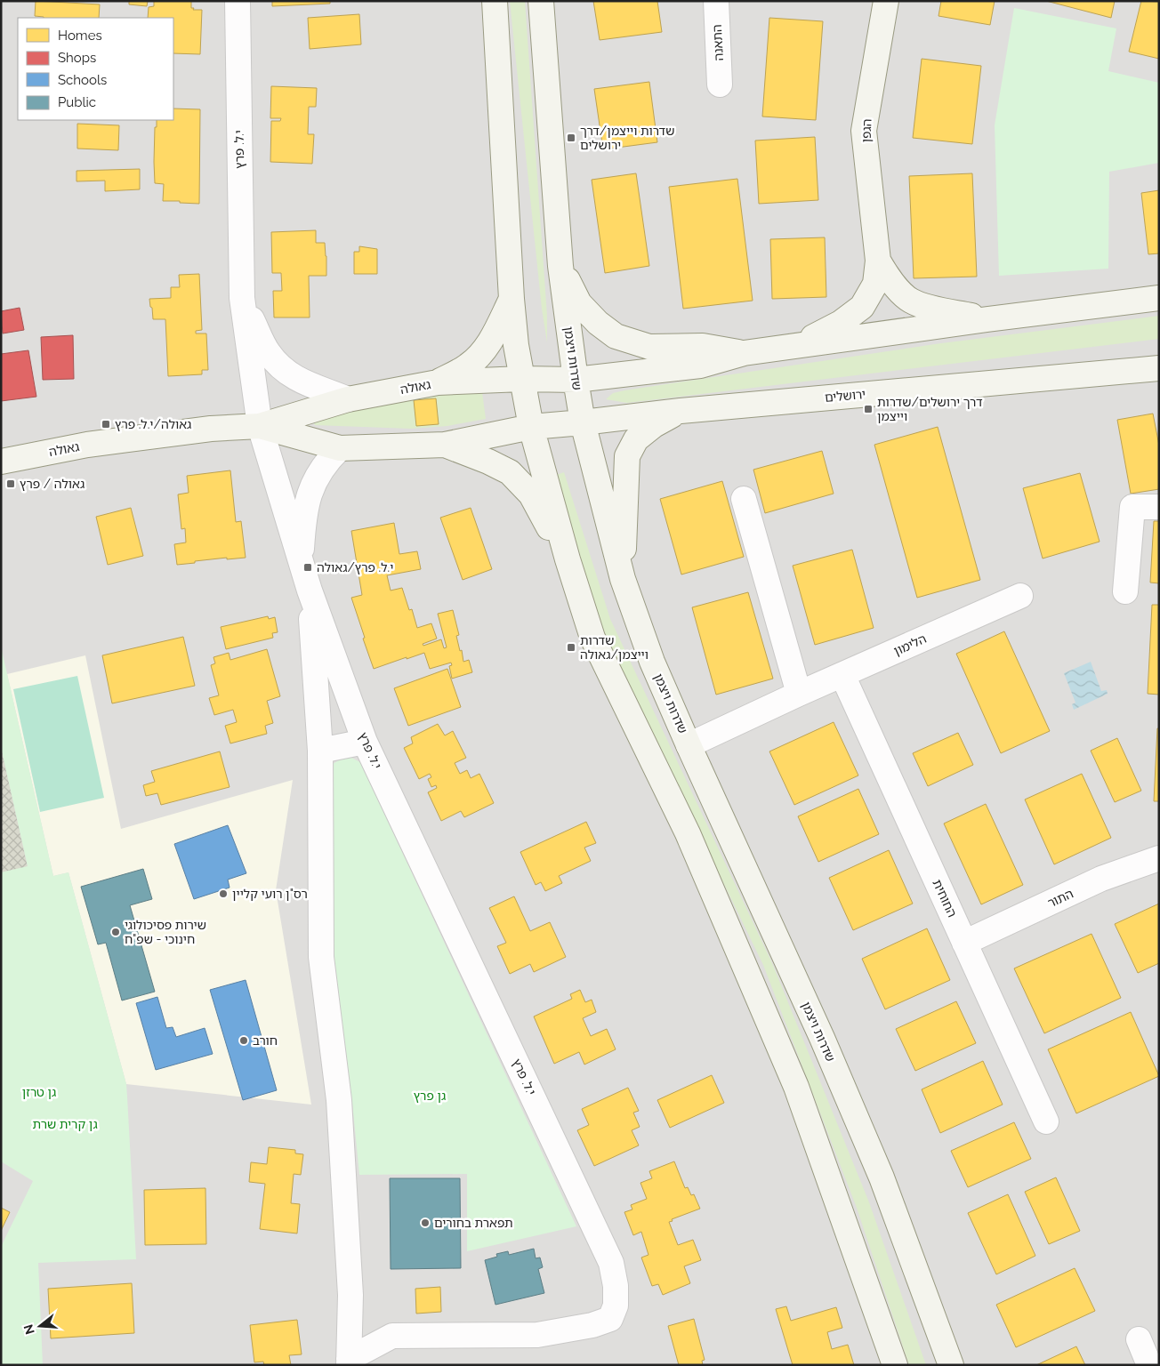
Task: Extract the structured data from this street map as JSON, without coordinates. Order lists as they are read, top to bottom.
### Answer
{
  "streets": {
    "street": [
      "התאנה",
      "הגפן",
      "י.ל. פרץ",
      "שדרות ויצמן",
      "גאולה",
      "ירושלים",
      "הלימון",
      "החוחית",
      "התור"
    ]
  },
  "crossings": [
    ["י.ל. פרץ", "גאולה"],
    ["שדרות ויצמן", "גאולה"],
    ["שדרות ויצמן", "ירושלים"],
    ["שדרות ויצמן", "הלימון"],
    ["גאולה", "ירושלים"],
    ["הלימון", "החוחית"],
    ["החוחית", "התור"]
  ],
  "parks": ["גן טרזן", "גן פרץ", "גן קרית שרת"],
  "places": {
    "transit": [
      "שדרות וייצמן/דרך ירושלים",
      "דרך ירושלים/שדרות וייצמן",
      "גאולה/י.ל. פרץ",
      "גאולה / פרץ",
      "י.ל. פרץ/גאולה",
      "שדרות וייצמן/גאולה"
    ],
    "other": [
      "רס\"ן רועי קליין",
      "שירות פסיכולוגי חינוכי - שפ\"ח",
      "חורב",
      "תפארת בחורים"
    ]
  },
  "legend": [
    "Homes",
    "Shops",
    "Schools",
    "Public"
  ],
  "north": "left"
}
